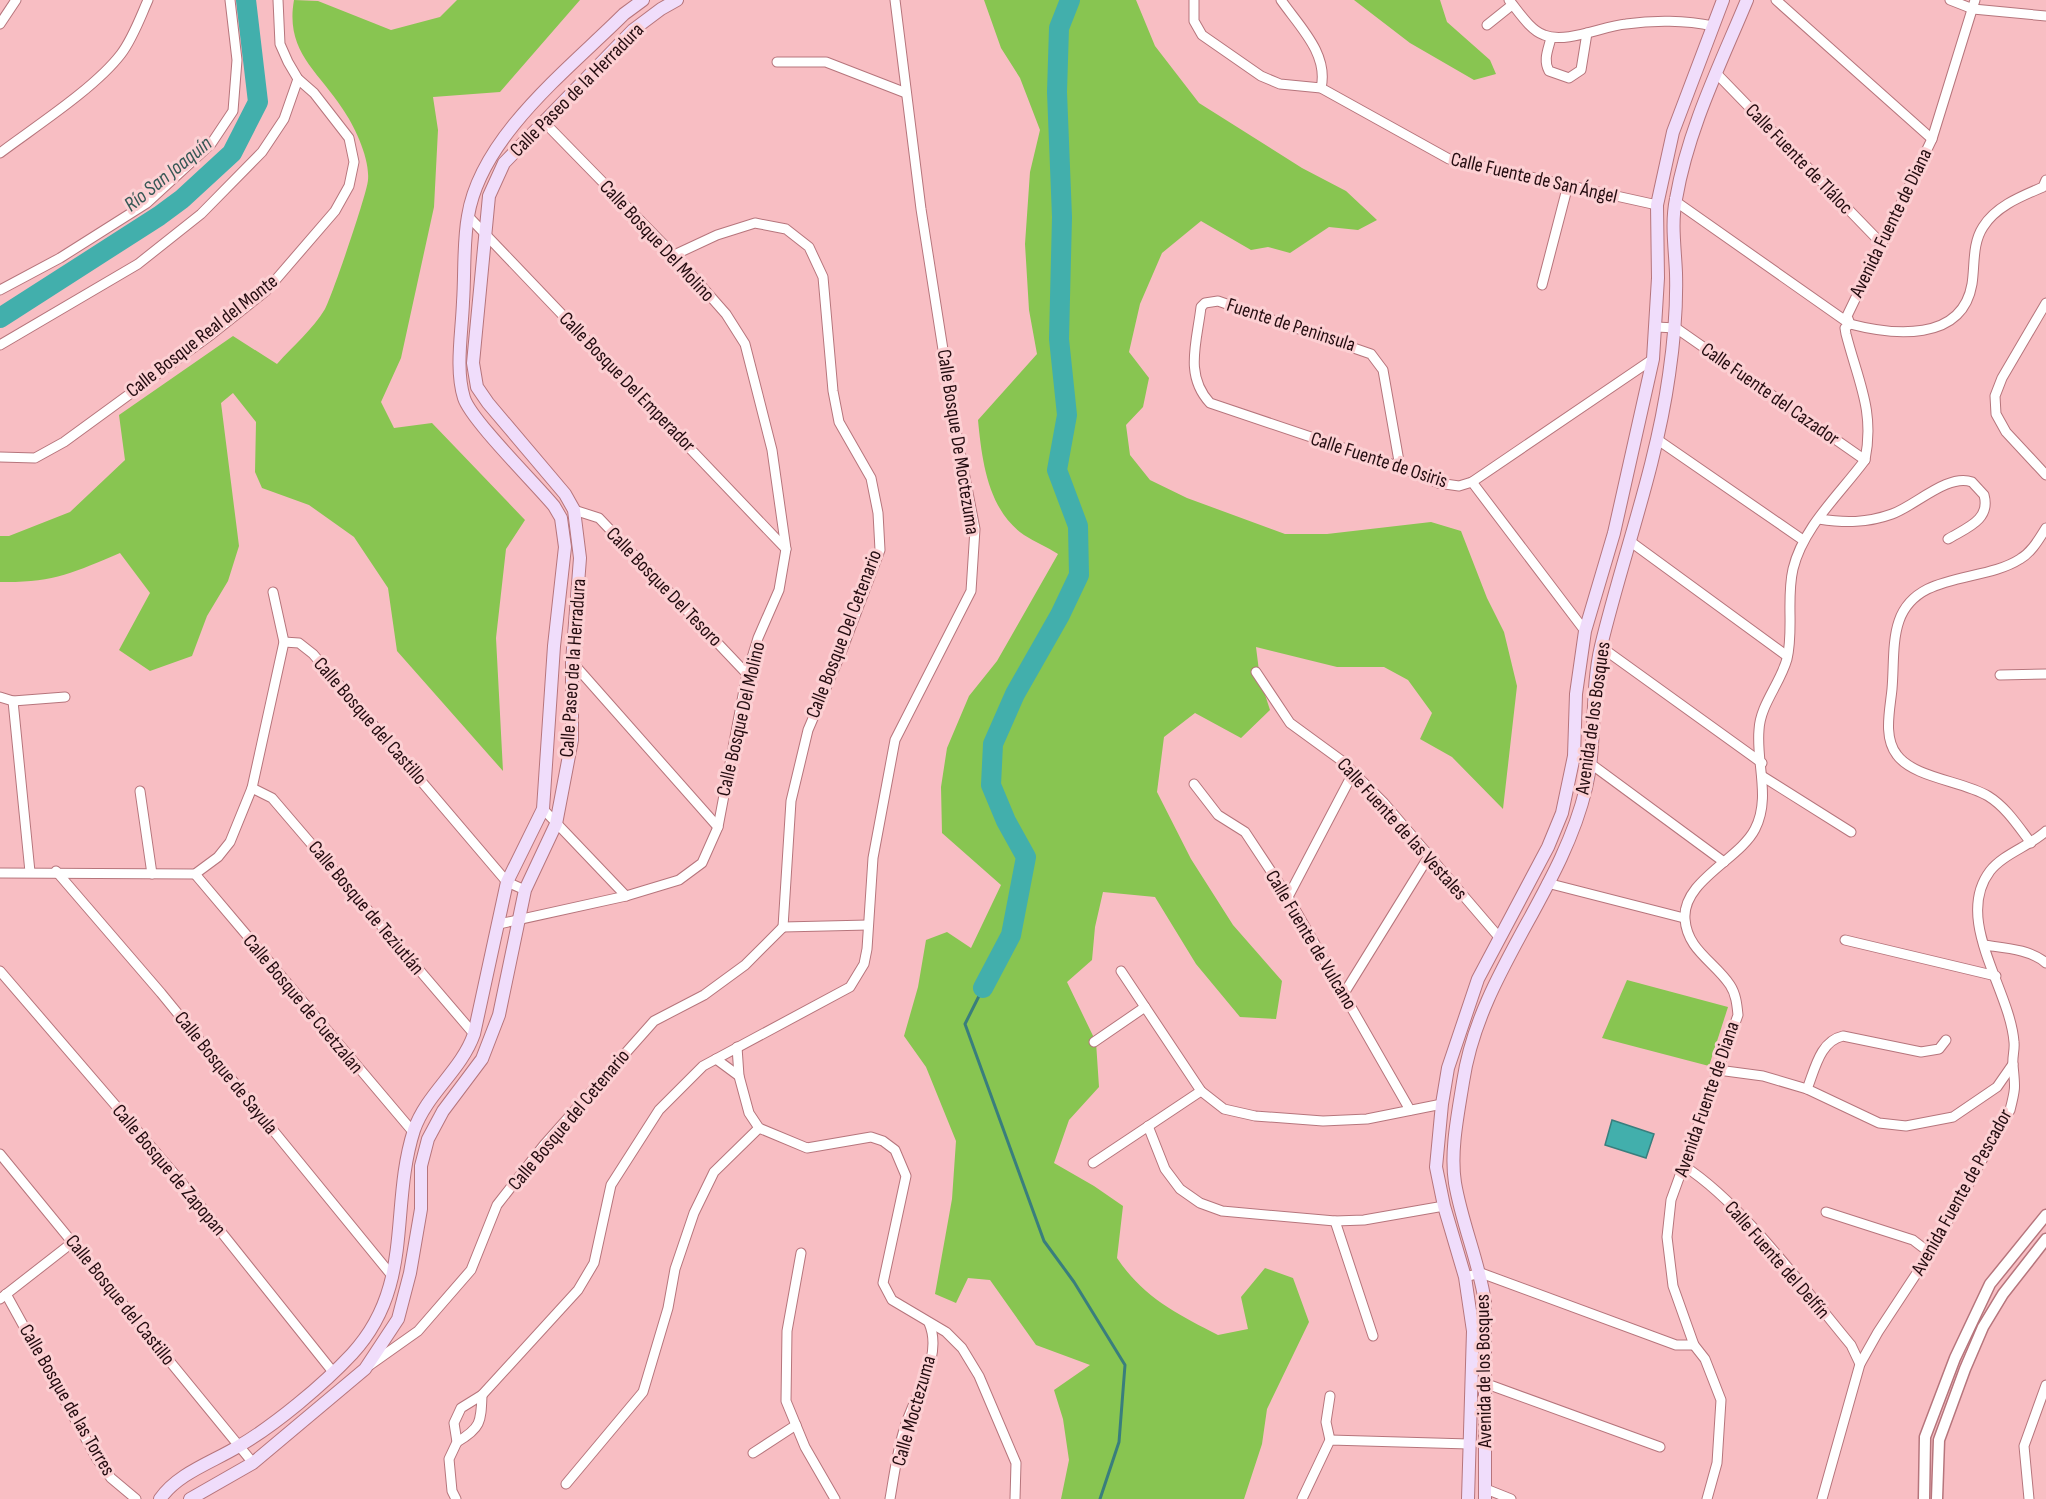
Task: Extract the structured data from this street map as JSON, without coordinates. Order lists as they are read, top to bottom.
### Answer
{
  "streets": {
    "main road": ["Calle Paseo de la Herradura", "Avenida de los Bosques"],
    "street": [
      "Calle Fuente de Tláloc",
      "Calle Fuente de San Ángel",
      "Avenida Fuente de Diana",
      "Calle Bosque Del Molino",
      "Fuente de Peninsula",
      "Calle Bosque Real del Monte",
      "Calle Bosque Del Emperador",
      "Calle Fuente del Cazador",
      "Calle Bosque De Moctezuma",
      "Calle Fuente de Osiris",
      "Calle Bosque Del Tesoro",
      "Calle Bosque Del Cetenario",
      "Calle Bosque del Castillo",
      "Calle Fuente de las Vestales",
      "Calle Bosque de Teziutlán",
      "Calle Fuente de Vulcano",
      "Calle Bosque de Cuetzalan",
      "Calle Bosque de Sayula",
      "Calle Bosque del Cetenario",
      "Calle Bosque de Zapopan",
      "Avenida Fuente de Pescador",
      "Calle Fuente del Delfín",
      "Calle Bosque de las Torres",
      "Calle Moctezuma"
    ]
  },
  "crossings": [
    ["Calle Paseo de la Herradura", "Calle Bosque Del Molino"],
    ["Calle Paseo de la Herradura", "Calle Bosque Del Emperador"],
    ["Calle Paseo de la Herradura", "Calle Bosque Del Tesoro"],
    ["Calle Paseo de la Herradura", "Calle Bosque del Castillo"],
    ["Calle Paseo de la Herradura", "Calle Bosque de Teziutlán"],
    ["Calle Paseo de la Herradura", "Calle Bosque de Cuetzalan"],
    ["Calle Paseo de la Herradura", "Calle Bosque de Sayula"],
    ["Calle Paseo de la Herradura", "Calle Bosque del Cetenario"],
    ["Calle Paseo de la Herradura", "Calle Bosque de Zapopan"],
    ["Calle Fuente de Tláloc", "Avenida Fuente de Diana"],
    ["Calle Fuente de Tláloc", "Avenida de los Bosques"],
    ["Calle Fuente de San Ángel", "Avenida de los Bosques"],
    ["Avenida Fuente de Diana", "Calle Fuente del Cazador"],
    ["Avenida Fuente de Diana", "Calle Fuente del Delfín"],
    ["Calle Bosque Del Molino", "Calle Bosque Del Emperador"],
    ["Calle Bosque Del Molino", "Calle Bosque Del Tesoro"],
    ["Calle Bosque Del Molino", "Calle Bosque Del Cetenario"],
    ["Fuente de Peninsula", "Calle Fuente de Osiris"],
    ["Calle Fuente del Cazador", "Avenida de los Bosques"],
    ["Calle Fuente de Osiris", "Avenida de los Bosques"],
    ["Calle Bosque Del Cetenario", "Calle Bosque del Cetenario"],
    ["Avenida de los Bosques", "Calle Fuente de las Vestales"],
    ["Avenida Fuente de Pescador", "Calle Fuente del Delfín"]
  ],
  "water": ["Río San Joaquín"]
}
